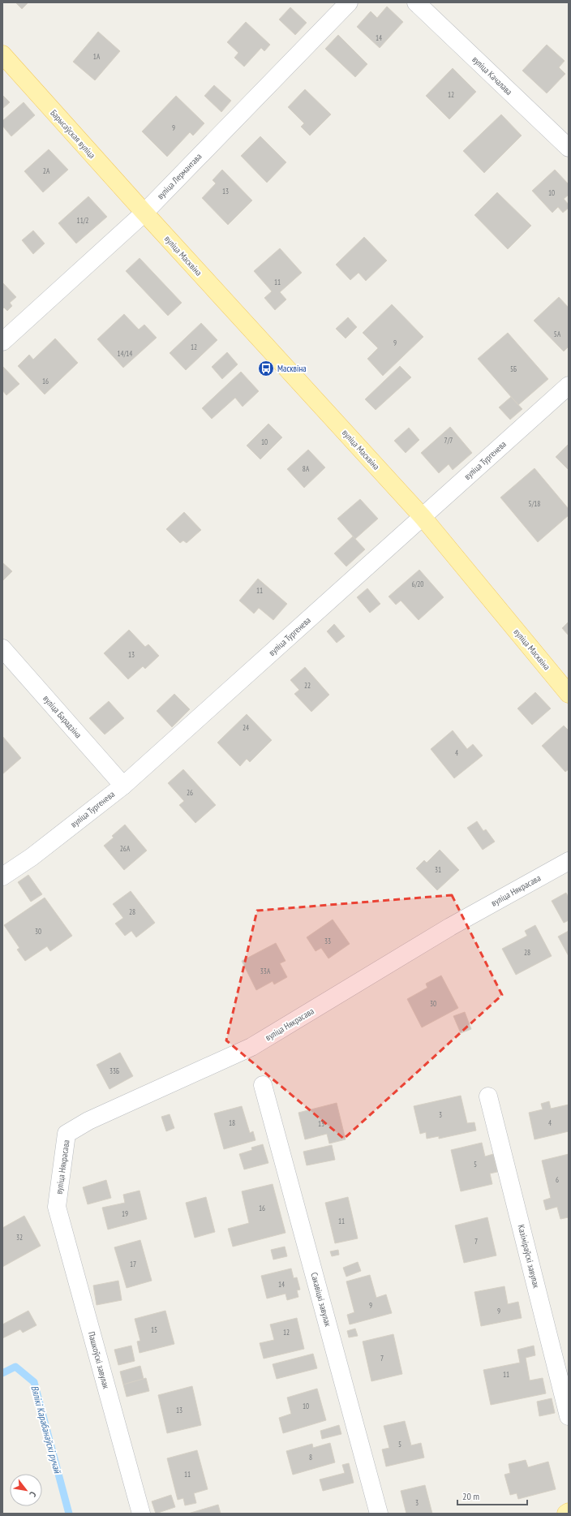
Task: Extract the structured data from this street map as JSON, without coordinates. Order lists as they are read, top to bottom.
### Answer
{
  "streets": {
    "main road": ["Барысаўская вуліца", "вуліца Масквіна"],
    "street": [
      "вуліца Качалава",
      "вуліца Лермантава",
      "вуліца Тургенева",
      "вуліца Барадзіна",
      "вуліца Някрасава",
      "Казіміраўскі завулак",
      "Сакавіцкі завулак",
      "Пашкоўскі завулак"
    ]
  },
  "crossings": [
    ["Барысаўская вуліца", "вуліца Лермантава"],
    ["Барысаўская вуліца", "вуліца Масквіна"],
    ["вуліца Лермантава", "вуліца Масквіна"],
    ["вуліца Масквіна", "вуліца Тургенева"],
    ["вуліца Тургенева", "вуліца Барадзіна"],
    ["вуліца Някрасава", "Пашкоўскі завулак"]
  ],
  "water": ["Вялікі Карабанаўскі ручай"],
  "places": {
    "bus stop": ["Масквіна"]
  },
  "house_numbers": [
    "14",
    "1А",
    "12",
    "9",
    "2А",
    "13",
    "10",
    "11/2",
    "11",
    "5А",
    "9",
    "12",
    "14/14",
    "5Б",
    "16",
    "7/7",
    "10",
    "8А",
    "5/18",
    "6/20",
    "11",
    "13",
    "22",
    "24",
    "4",
    "26",
    "26А",
    "31",
    "28",
    "30",
    "33",
    "28",
    "33А",
    "30",
    "33Б",
    "3",
    "18",
    "4",
    "13",
    "5",
    "6",
    "16",
    "19",
    "11",
    "32",
    "7",
    "17",
    "14",
    "9",
    "9",
    "15",
    "12",
    "7",
    "11",
    "10",
    "13",
    "5",
    "8",
    "11",
    "3"
  ],
  "scale_bar": "20 m",
  "north": "bottom right"
}
